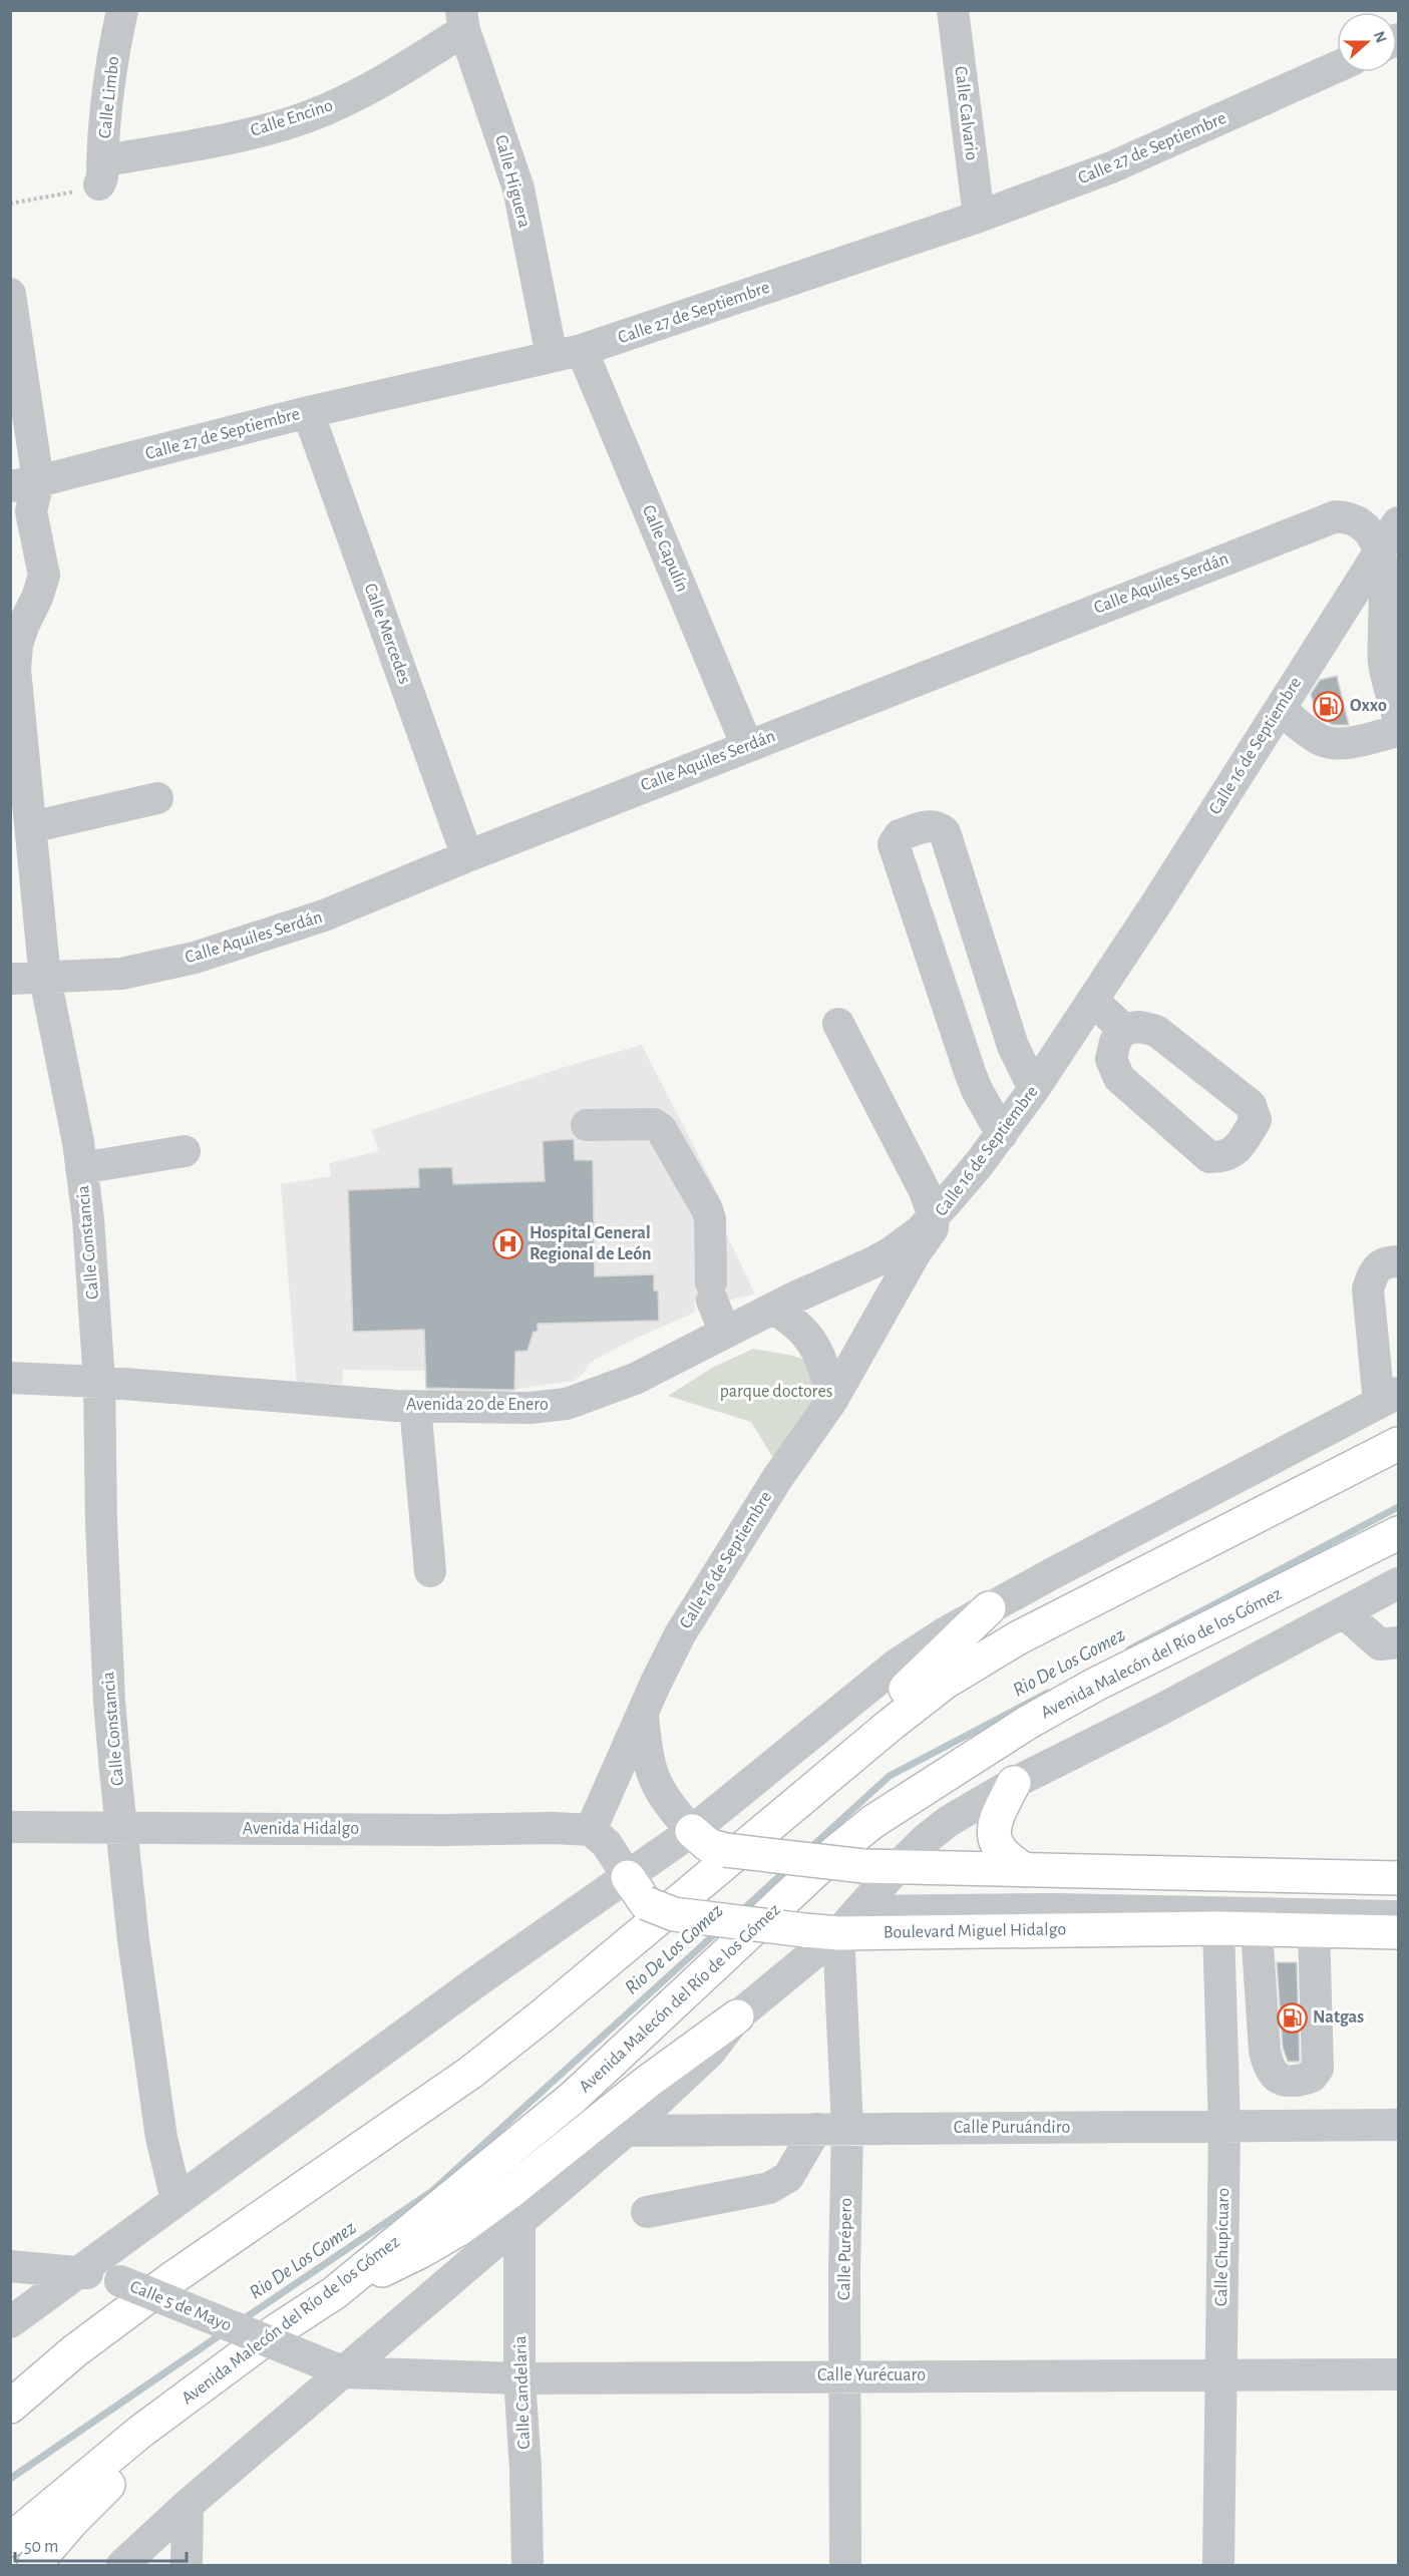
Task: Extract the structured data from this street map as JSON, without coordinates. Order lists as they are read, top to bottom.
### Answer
{
  "streets": {
    "main road": ["Avenida Malecón del Río de los Gómez", "Boulevard Miguel Hidalgo"],
    "street": [
      "Calle Limbo",
      "Calle Calvario",
      "Calle Encino",
      "Calle 27 de Septiembre",
      "Calle Higuera",
      "Calle Capulín",
      "Calle Aquiles Serdán",
      "Calle Mercedes",
      "Calle 16 de Septiembre",
      "Calle Constancia",
      "Avenida 20 de Enero",
      "Avenida Hidalgo",
      "Calle Puruándiro",
      "Calle Chupícuaro",
      "Calle Purépero",
      "Calle 5 de Mayo",
      "Calle Yurécuaro",
      "Calle Candelaria"
    ]
  },
  "crossings": [
    ["Calle Limbo", "Calle Encino"],
    ["Calle Calvario", "Calle 27 de Septiembre"],
    ["Calle Encino", "Calle Higuera"],
    ["Calle 27 de Septiembre", "Calle Higuera"],
    ["Calle 27 de Septiembre", "Calle Capulín"],
    ["Calle 27 de Septiembre", "Calle Mercedes"],
    ["Calle 27 de Septiembre", "Calle Constancia"],
    ["Calle Capulín", "Calle Aquiles Serdán"],
    ["Calle Aquiles Serdán", "Calle Mercedes"],
    ["Calle Aquiles Serdán", "Calle 16 de Septiembre"],
    ["Calle Aquiles Serdán", "Calle Constancia"],
    ["Calle 16 de Septiembre", "Avenida 20 de Enero"],
    ["Calle 16 de Septiembre", "Avenida Hidalgo"],
    ["Calle Constancia", "Avenida 20 de Enero"],
    ["Calle Constancia", "Avenida Hidalgo"],
    ["Boulevard Miguel Hidalgo", "Calle Chupícuaro"],
    ["Boulevard Miguel Hidalgo", "Calle Purépero"],
    ["Calle Puruándiro", "Calle Chupícuaro"],
    ["Calle Puruándiro", "Calle Purépero"],
    ["Calle Chupícuaro", "Calle Yurécuaro"],
    ["Calle Purépero", "Calle Yurécuaro"],
    ["Calle 5 de Mayo", "Calle Yurécuaro"],
    ["Calle Yurécuaro", "Calle Candelaria"]
  ],
  "water": ["Rio De Los Gomez"],
  "parks": ["parque doctores"],
  "places": {
    "fuel station": ["Oxxo", "Natgas"],
    "hospital": ["Hospital General Regional de León"]
  },
  "scale_bar": "50 m",
  "north": "right"
}
